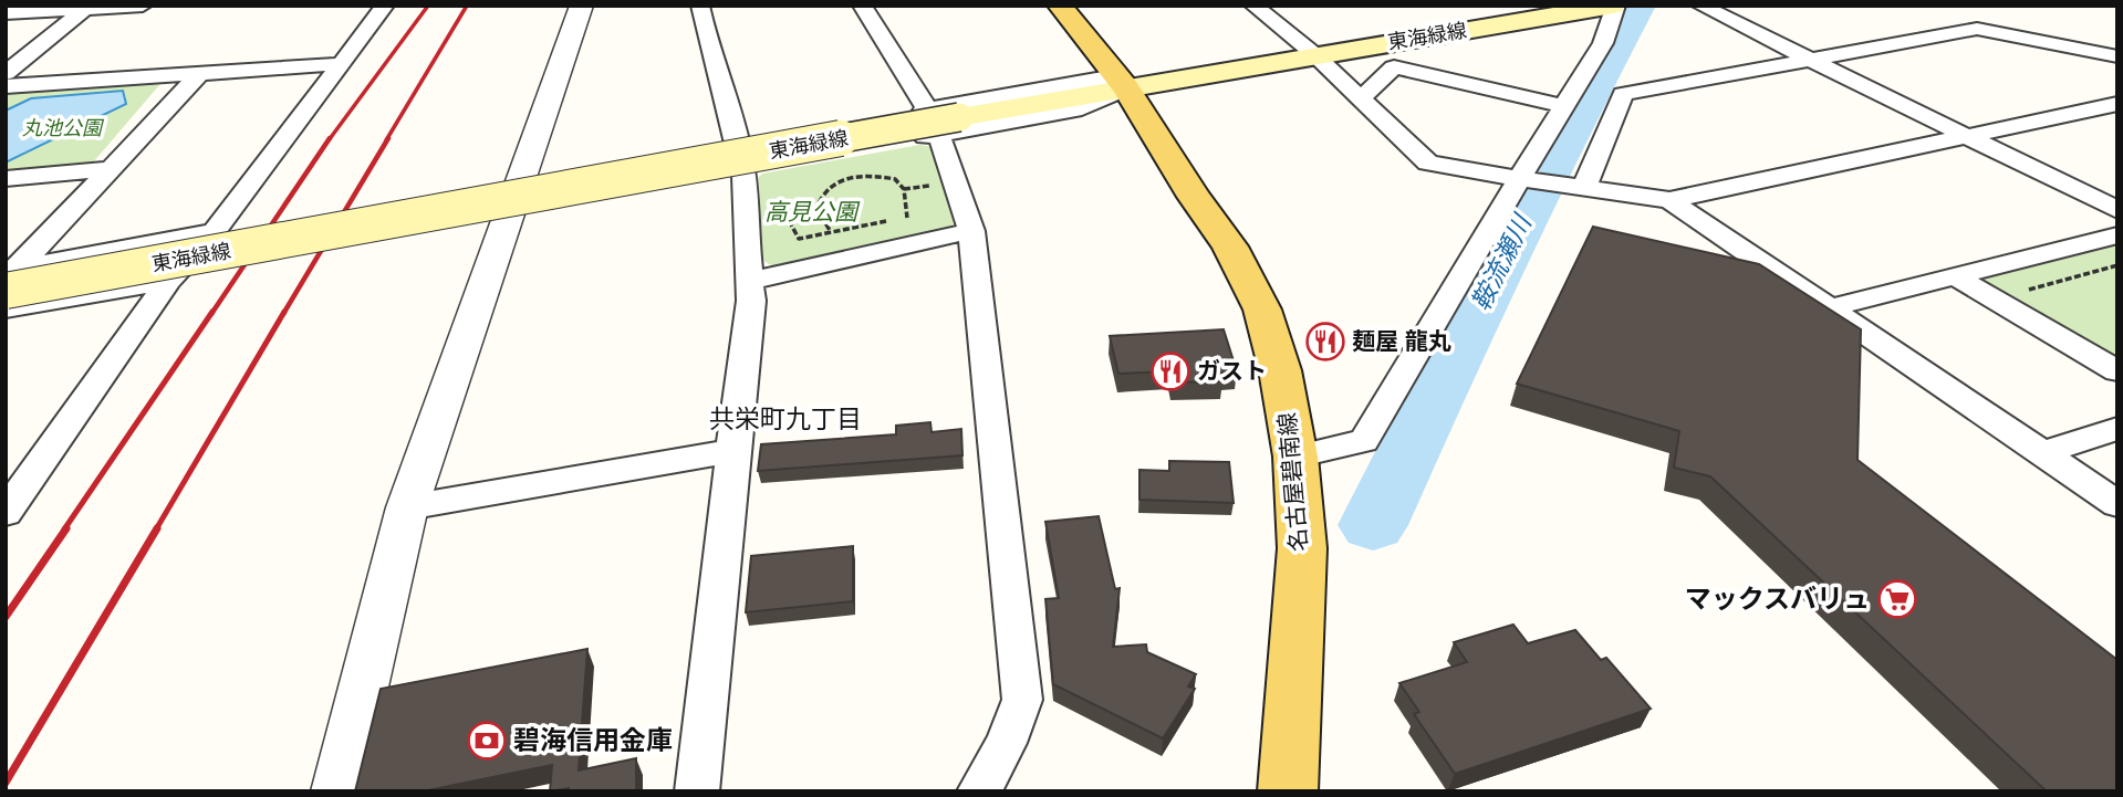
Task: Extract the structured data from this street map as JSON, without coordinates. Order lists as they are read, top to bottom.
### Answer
{
  "streets": {
    "main road": ["東海緑線", "名古屋碧南線"]
  },
  "crossings": [
    ["東海緑線", "名古屋碧南線"]
  ],
  "districts": ["共栄町九丁目"],
  "water": ["鞍流瀬川"],
  "parks": ["丸池公園", "高見公園"],
  "places": {
    "restaurant": ["麺屋 龍丸", "ガスト"],
    "supermarket": ["マックスバリュ"],
    "bank": ["碧海信用金庫"]
  }
}
